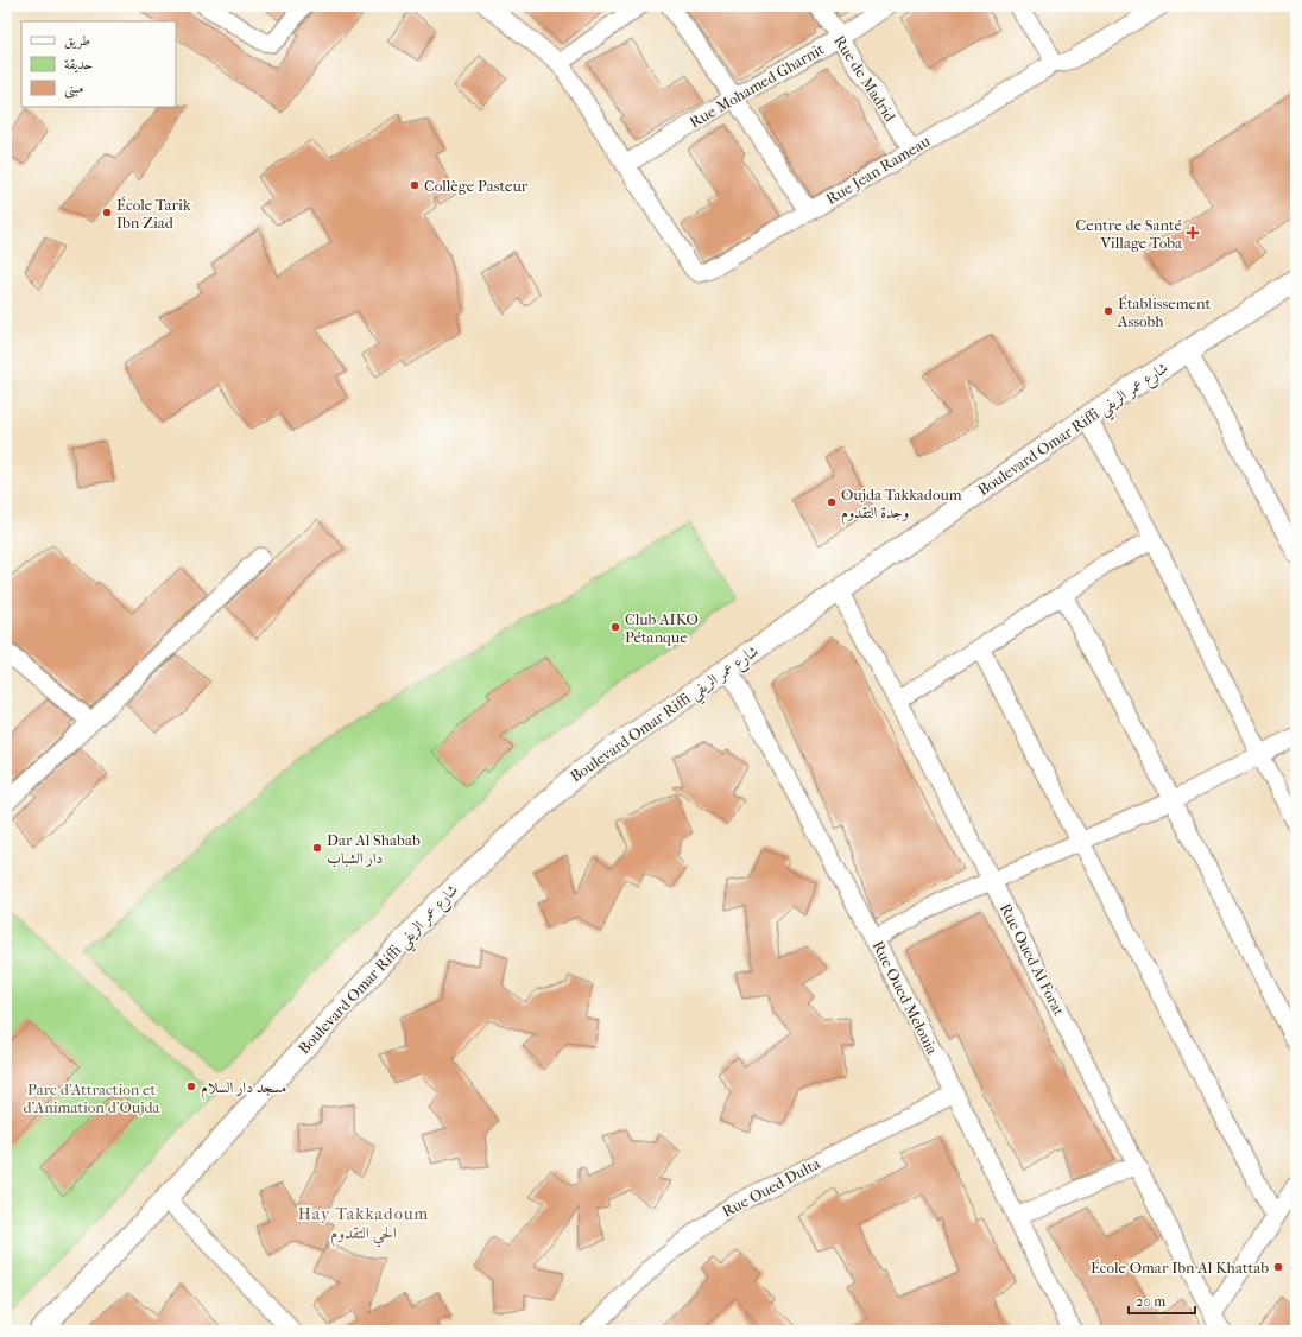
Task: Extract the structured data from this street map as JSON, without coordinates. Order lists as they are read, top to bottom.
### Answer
{
  "streets": {
    "street": [
      "Rue de Madrid",
      "Rue Mohamed Gharnit",
      "Rue Jean Rameau",
      "Boulevard Omar Riffi شارع عمر الريفي",
      "Rue Oued Al Forat",
      "Rue Oued Melouia",
      "Rue Oued Dulta"
    ]
  },
  "crossings": [
    ["Rue de Madrid", "Rue Mohamed Gharnit"],
    ["Rue de Madrid", "Rue Jean Rameau"],
    ["Rue Mohamed Gharnit", "Rue Jean Rameau"],
    ["Boulevard Omar Riffi شارع عمر الريفي", "Rue Oued Al Forat"],
    ["Boulevard Omar Riffi شارع عمر الريفي", "Rue Oued Melouia"],
    ["Rue Oued Melouia", "Rue Oued Dulta"]
  ],
  "districts": ["Hay Takkadoum الحي التقدوم"],
  "parks": ["Parc d'Attraction et d'Animation d'Oujda"],
  "places": {
    "other": [
      "Collège Pasteur",
      "École Tarik Ibn Ziad",
      "Établissement Assobh",
      "Oujda Takkadoum وجدة التقدوم",
      "Club AIKO Pétanque",
      "Dar Al Shabab دار الشباب",
      "مسجد دار السلام",
      "École Omar Ibn Al Khattab"
    ],
    "health": ["Centre de Santé Village Toba"]
  },
  "legend": ["طريق", "حديقة", "مبنى"],
  "scale_bar": "20 m"
}
